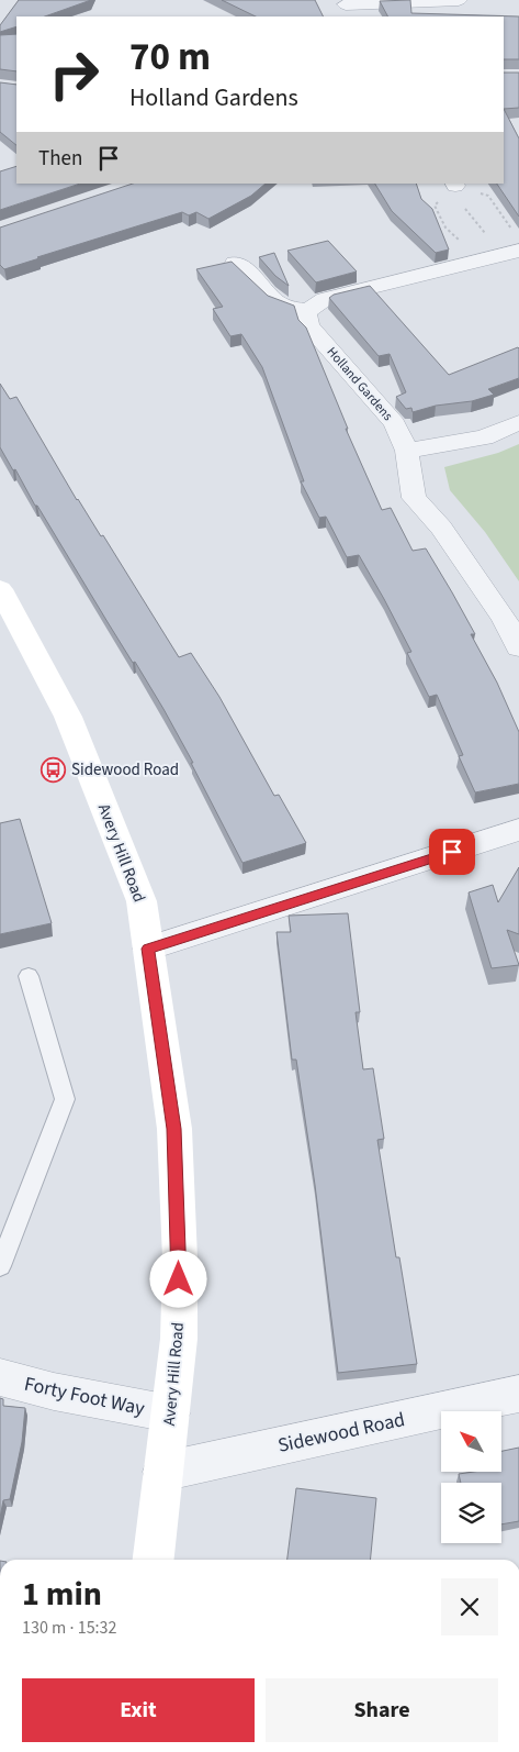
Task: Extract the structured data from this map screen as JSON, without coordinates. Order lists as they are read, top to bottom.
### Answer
{
  "streets": {
    "street": [
      "Holland Gardens",
      "Avery Hill Road",
      "Forty Foot Way",
      "Sidewood Road"
    ]
  },
  "crossings": [
    ["Avery Hill Road", "Forty Foot Way"],
    ["Avery Hill Road", "Sidewood Road"]
  ],
  "places": {
    "bus stop": ["Sidewood Road"]
  },
  "north": "top left",
  "page": {
    "turn": ["70 m", "Holland Gardens"],
    "then": "Then",
    "heading": ["1 min", "130 m · 15:32"],
    "buttons": ["Exit", "Share"]
  }
}
